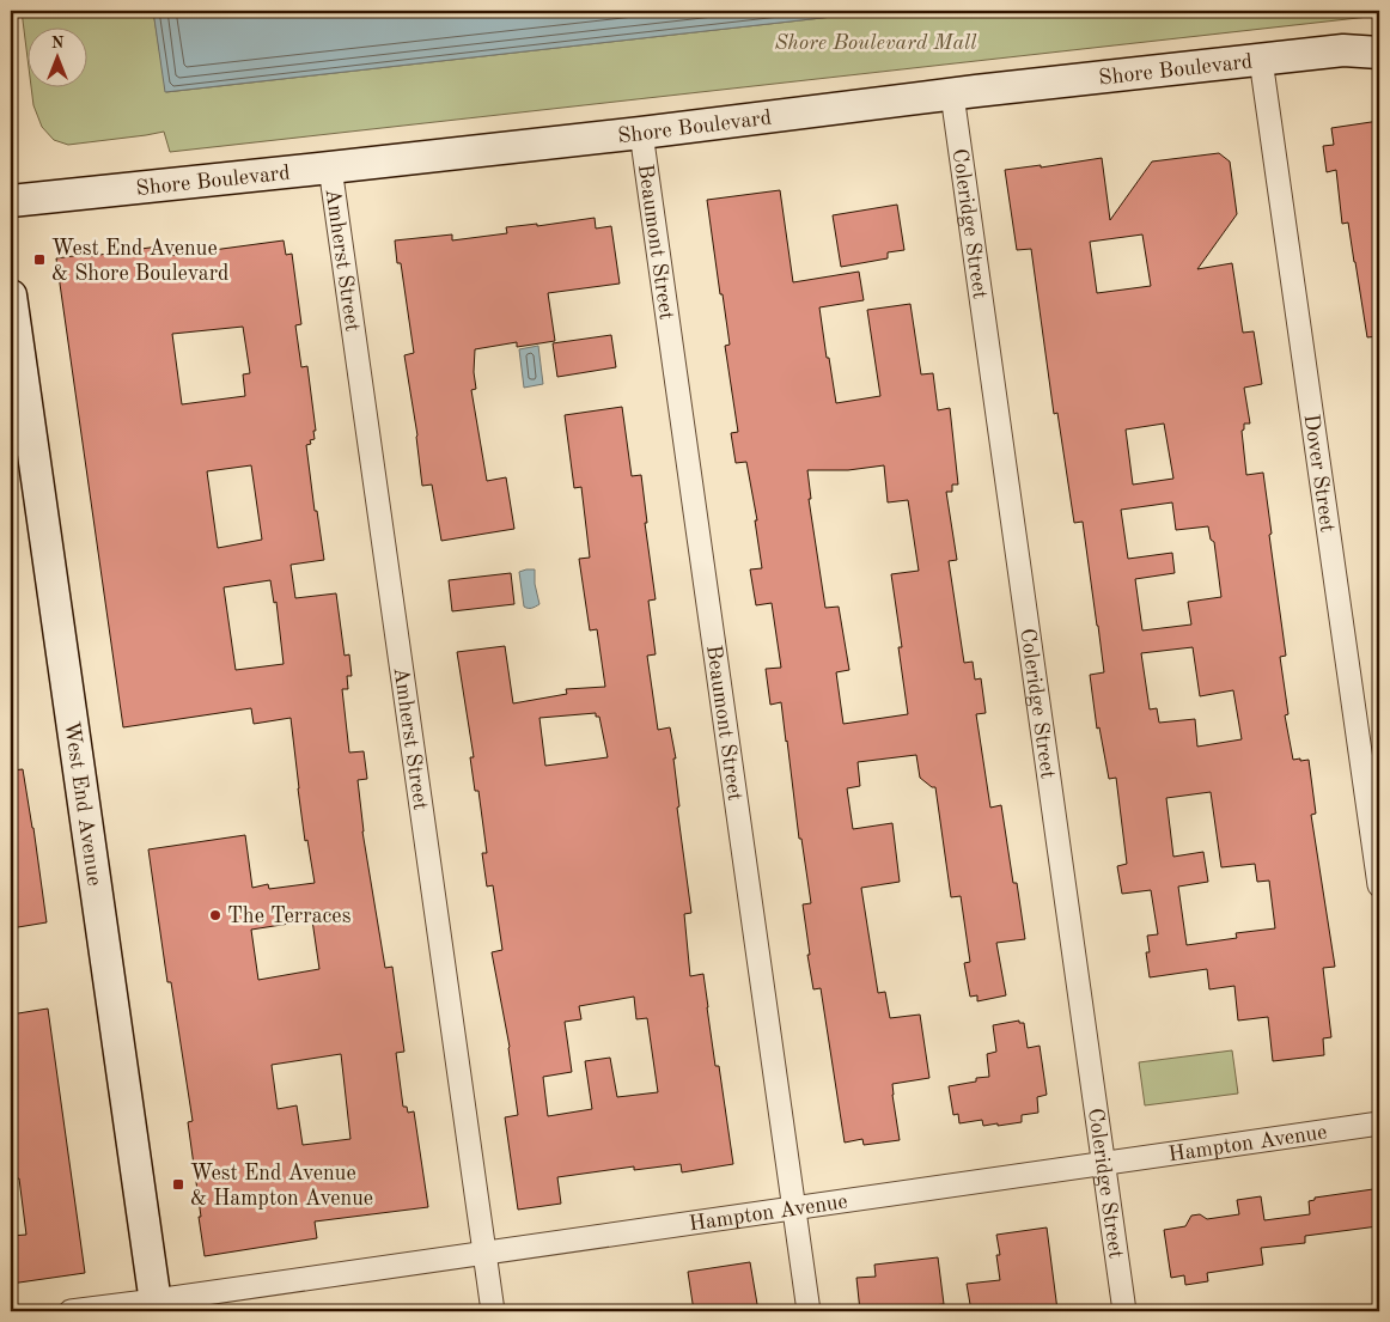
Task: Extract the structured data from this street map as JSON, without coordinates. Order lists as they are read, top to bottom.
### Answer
{
  "streets": {
    "main road": ["Shore Boulevard", "West End Avenue"],
    "street": [
      "Coleridge Street",
      "Beaumont Street",
      "Amherst Street",
      "Dover Street",
      "Hampton Avenue"
    ]
  },
  "crossings": [
    ["Shore Boulevard", "Coleridge Street"],
    ["Shore Boulevard", "Beaumont Street"],
    ["Shore Boulevard", "Amherst Street"],
    ["Shore Boulevard", "Dover Street"],
    ["Coleridge Street", "Hampton Avenue"],
    ["Beaumont Street", "Hampton Avenue"],
    ["Amherst Street", "Hampton Avenue"],
    ["West End Avenue", "Hampton Avenue"]
  ],
  "parks": ["Shore Boulevard Mall"],
  "places": {
    "transit": ["West End Avenue & Shore Boulevard", "West End Avenue & Hampton Avenue"],
    "other": ["The Terraces"]
  },
  "north": "top"
}
